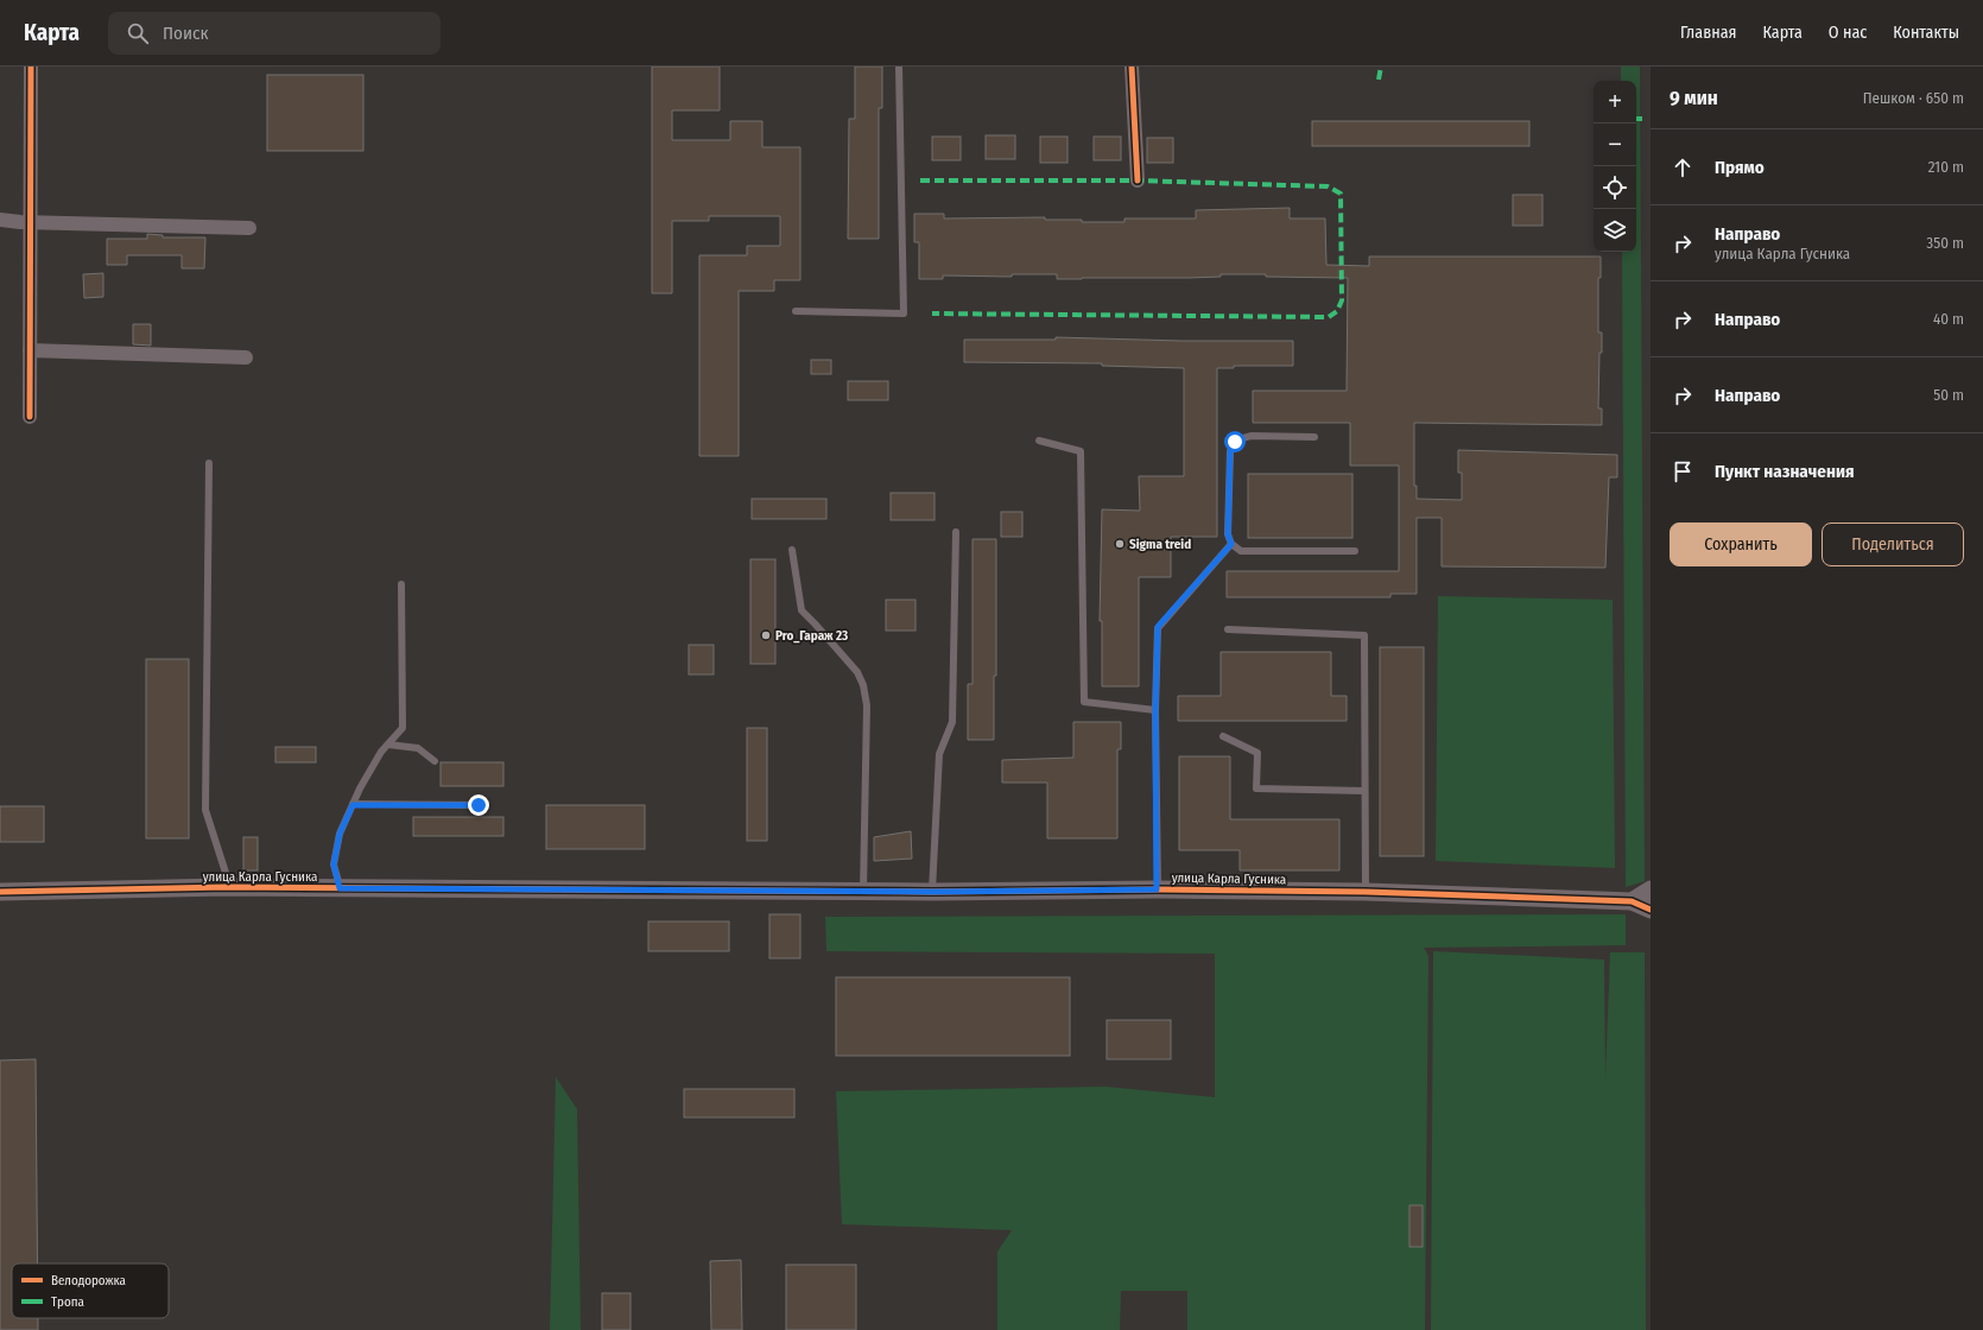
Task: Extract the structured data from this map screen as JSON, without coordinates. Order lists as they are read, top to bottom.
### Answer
{
  "streets": {
    "street": ["улица Карла Гусника"]
  },
  "places": ["Sigma treid", "Pro_Гараж 23"],
  "legend": ["Велодорожка", "Тропа"],
  "page": {
    "header": "Карта",
    "search": "Поиск",
    "nav": [
      "Главная",
      "Карта",
      "О нас",
      "Контакты"
    ],
    "heading": ["9 мин", "Пешком · 650 m"],
    "map_buttons": ["+", "−"],
    "list": [
      ["Прямо", "210 m"],
      ["Направо", "улица Карла Гусника", "350 m"],
      ["Направо", "40 m"],
      ["Направо", "50 m"],
      "Пункт назначения"
    ],
    "buttons": ["Сохранить", "Поделиться"]
  }
}
